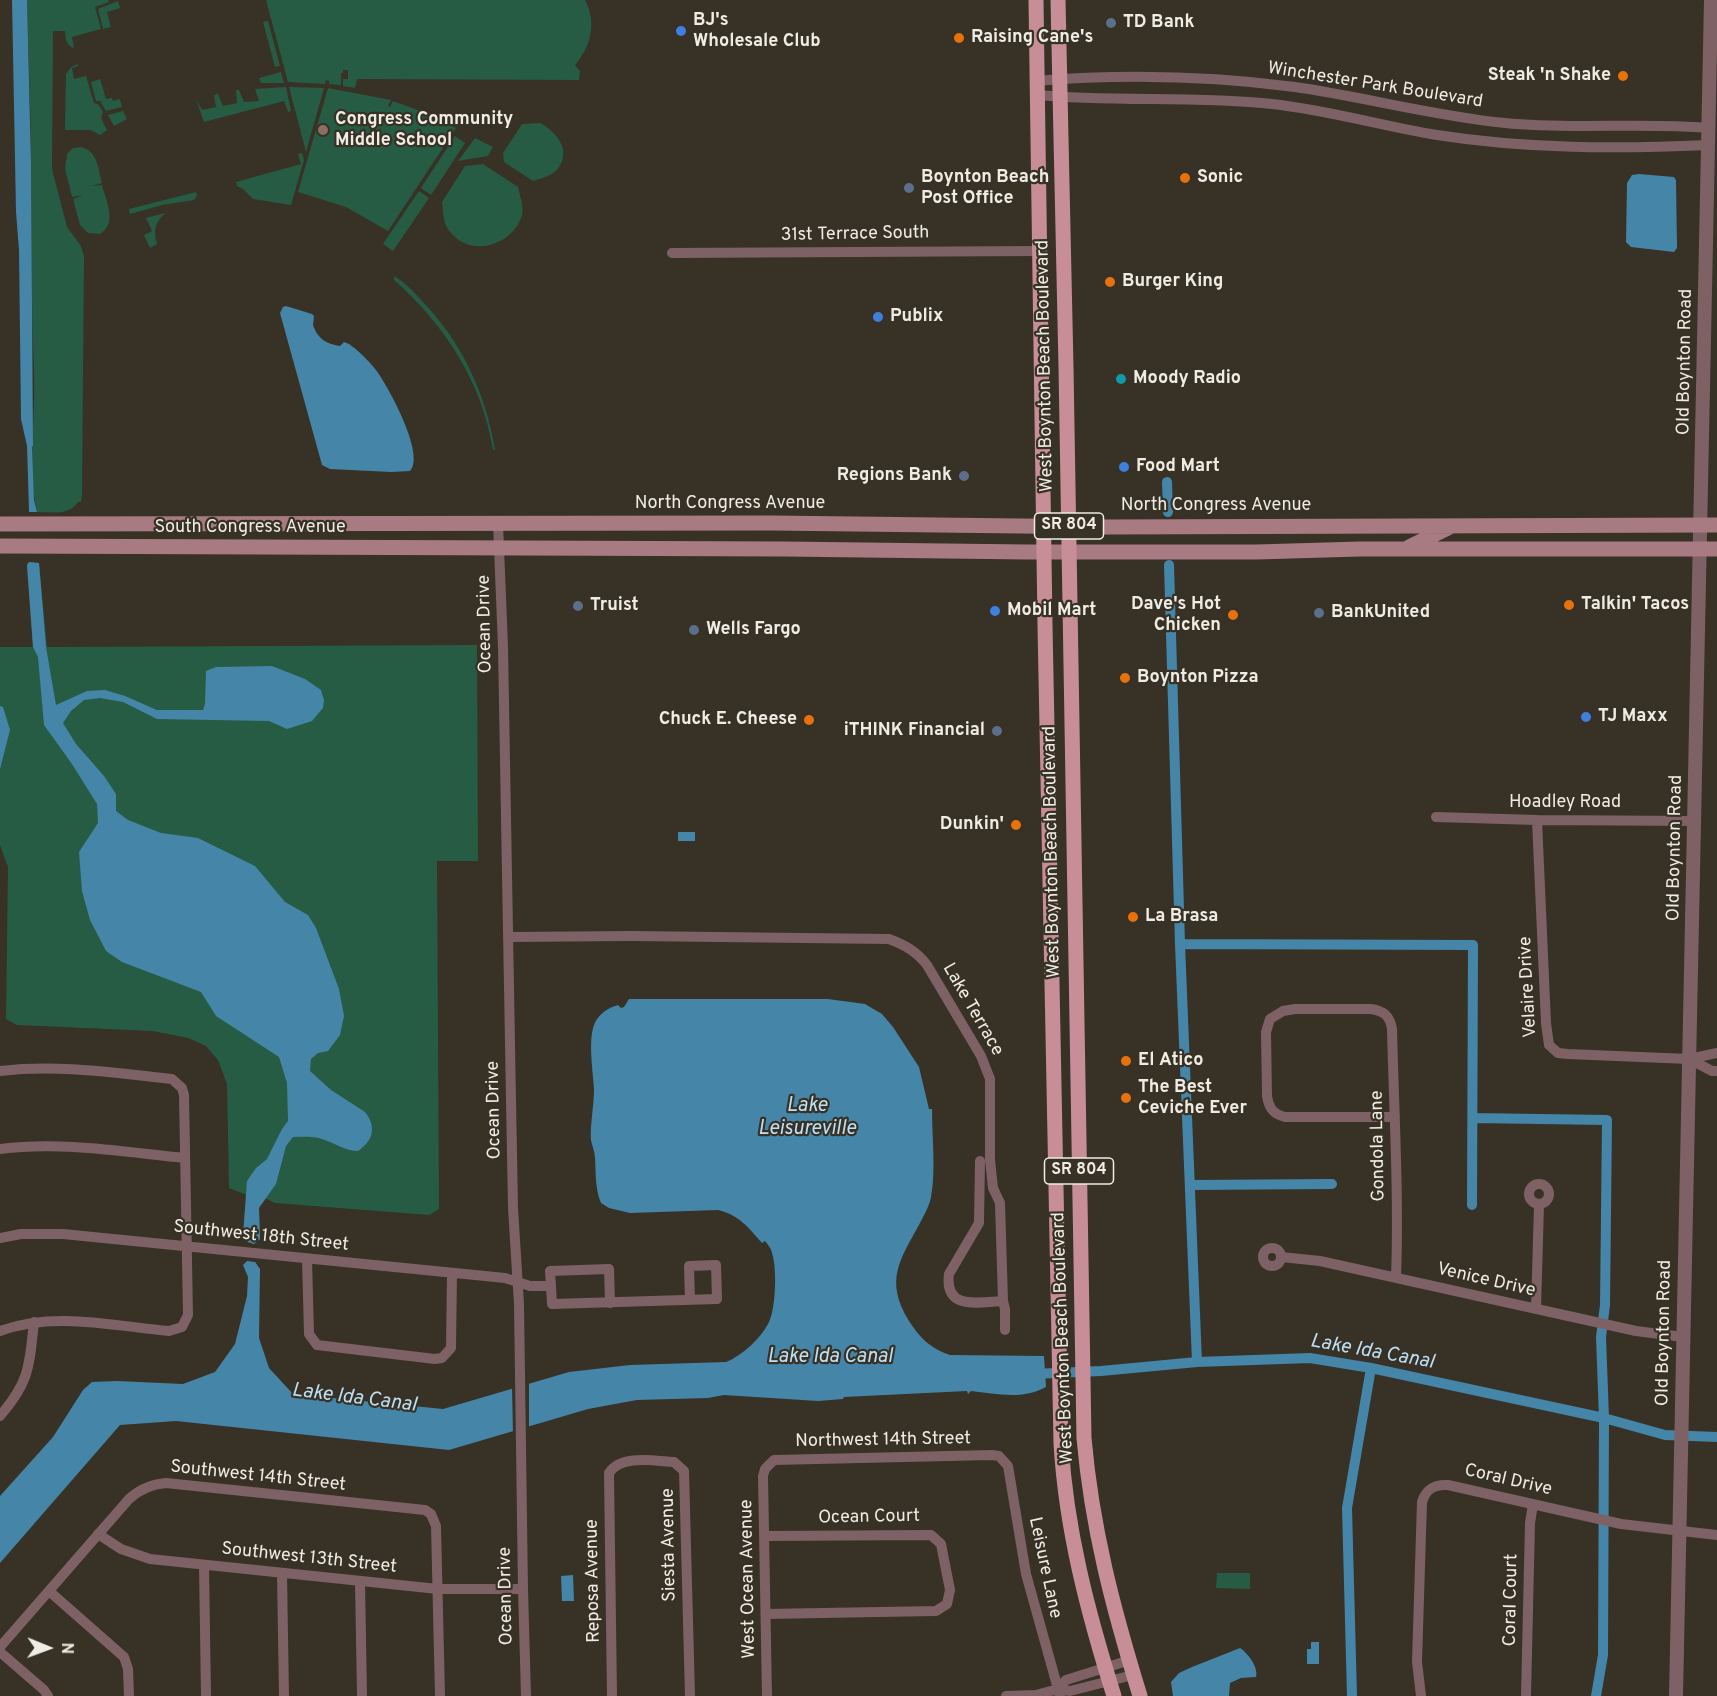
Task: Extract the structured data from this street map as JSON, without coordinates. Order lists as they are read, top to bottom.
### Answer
{
  "streets": {
    "main road": [
      "West Boynton Beach Boulevard",
      "North Congress Avenue",
      "SR 804",
      "South Congress Avenue"
    ],
    "street": [
      "Winchester Park Boulevard",
      "31st Terrace South",
      "Old Boynton Road",
      "Ocean Drive",
      "Hoadley Road",
      "Velaire Drive",
      "Lake Terrace",
      "Gondola Lane",
      "Southwest 18th Street",
      "Venice Drive",
      "Northwest 14th Street",
      "Southwest 14th Street",
      "Coral Drive",
      "Ocean Court",
      "Siesta Avenue",
      "Southwest 13th Street",
      "Leisure Lane",
      "West Ocean Avenue",
      "Reposa Avenue",
      "Coral Court"
    ]
  },
  "crossings": [
    ["Winchester Park Boulevard", "Old Boynton Road"],
    ["Winchester Park Boulevard", "West Boynton Beach Boulevard"],
    ["31st Terrace South", "West Boynton Beach Boulevard"],
    ["Old Boynton Road", "North Congress Avenue"],
    ["Old Boynton Road", "Hoadley Road"],
    ["Old Boynton Road", "Velaire Drive"],
    ["Old Boynton Road", "Venice Drive"],
    ["Old Boynton Road", "Coral Drive"],
    ["West Boynton Beach Boulevard", "North Congress Avenue"],
    ["North Congress Avenue", "South Congress Avenue"],
    ["North Congress Avenue", "Ocean Drive"],
    ["South Congress Avenue", "Ocean Drive"],
    ["Ocean Drive", "Lake Terrace"],
    ["Ocean Drive", "Southwest 18th Street"],
    ["Ocean Drive", "Southwest 13th Street"],
    ["Hoadley Road", "Velaire Drive"],
    ["Gondola Lane", "Venice Drive"],
    ["Northwest 14th Street", "Leisure Lane"],
    ["Northwest 14th Street", "West Ocean Avenue"],
    ["Southwest 14th Street", "Southwest 13th Street"],
    ["Coral Drive", "Coral Court"],
    ["Ocean Court", "West Ocean Avenue"],
    ["Siesta Avenue", "Reposa Avenue"]
  ],
  "water": ["Lake Leisureville", "Lake Ida Canal"],
  "places": [
    "TD Bank",
    "BJ's Wholesale Club",
    "Raising Cane's",
    "Steak 'n Shake",
    "Congress Community Middle School",
    "Sonic",
    "Boynton Beach Post Office",
    "Burger King",
    "Publix",
    "Moody Radio",
    "Food Mart",
    "Regions Bank",
    "Talkin' Tacos",
    "Truist",
    "Mobil Mart",
    "BankUnited",
    "Dave's Hot Chicken",
    "Wells Fargo",
    "Boynton Pizza",
    "TJ Maxx",
    "Chuck E. Cheese",
    "iTHINK Financial",
    "Dunkin'",
    "La Brasa",
    "El Atico",
    "The Best Ceviche Ever"
  ],
  "north": "right"
}
